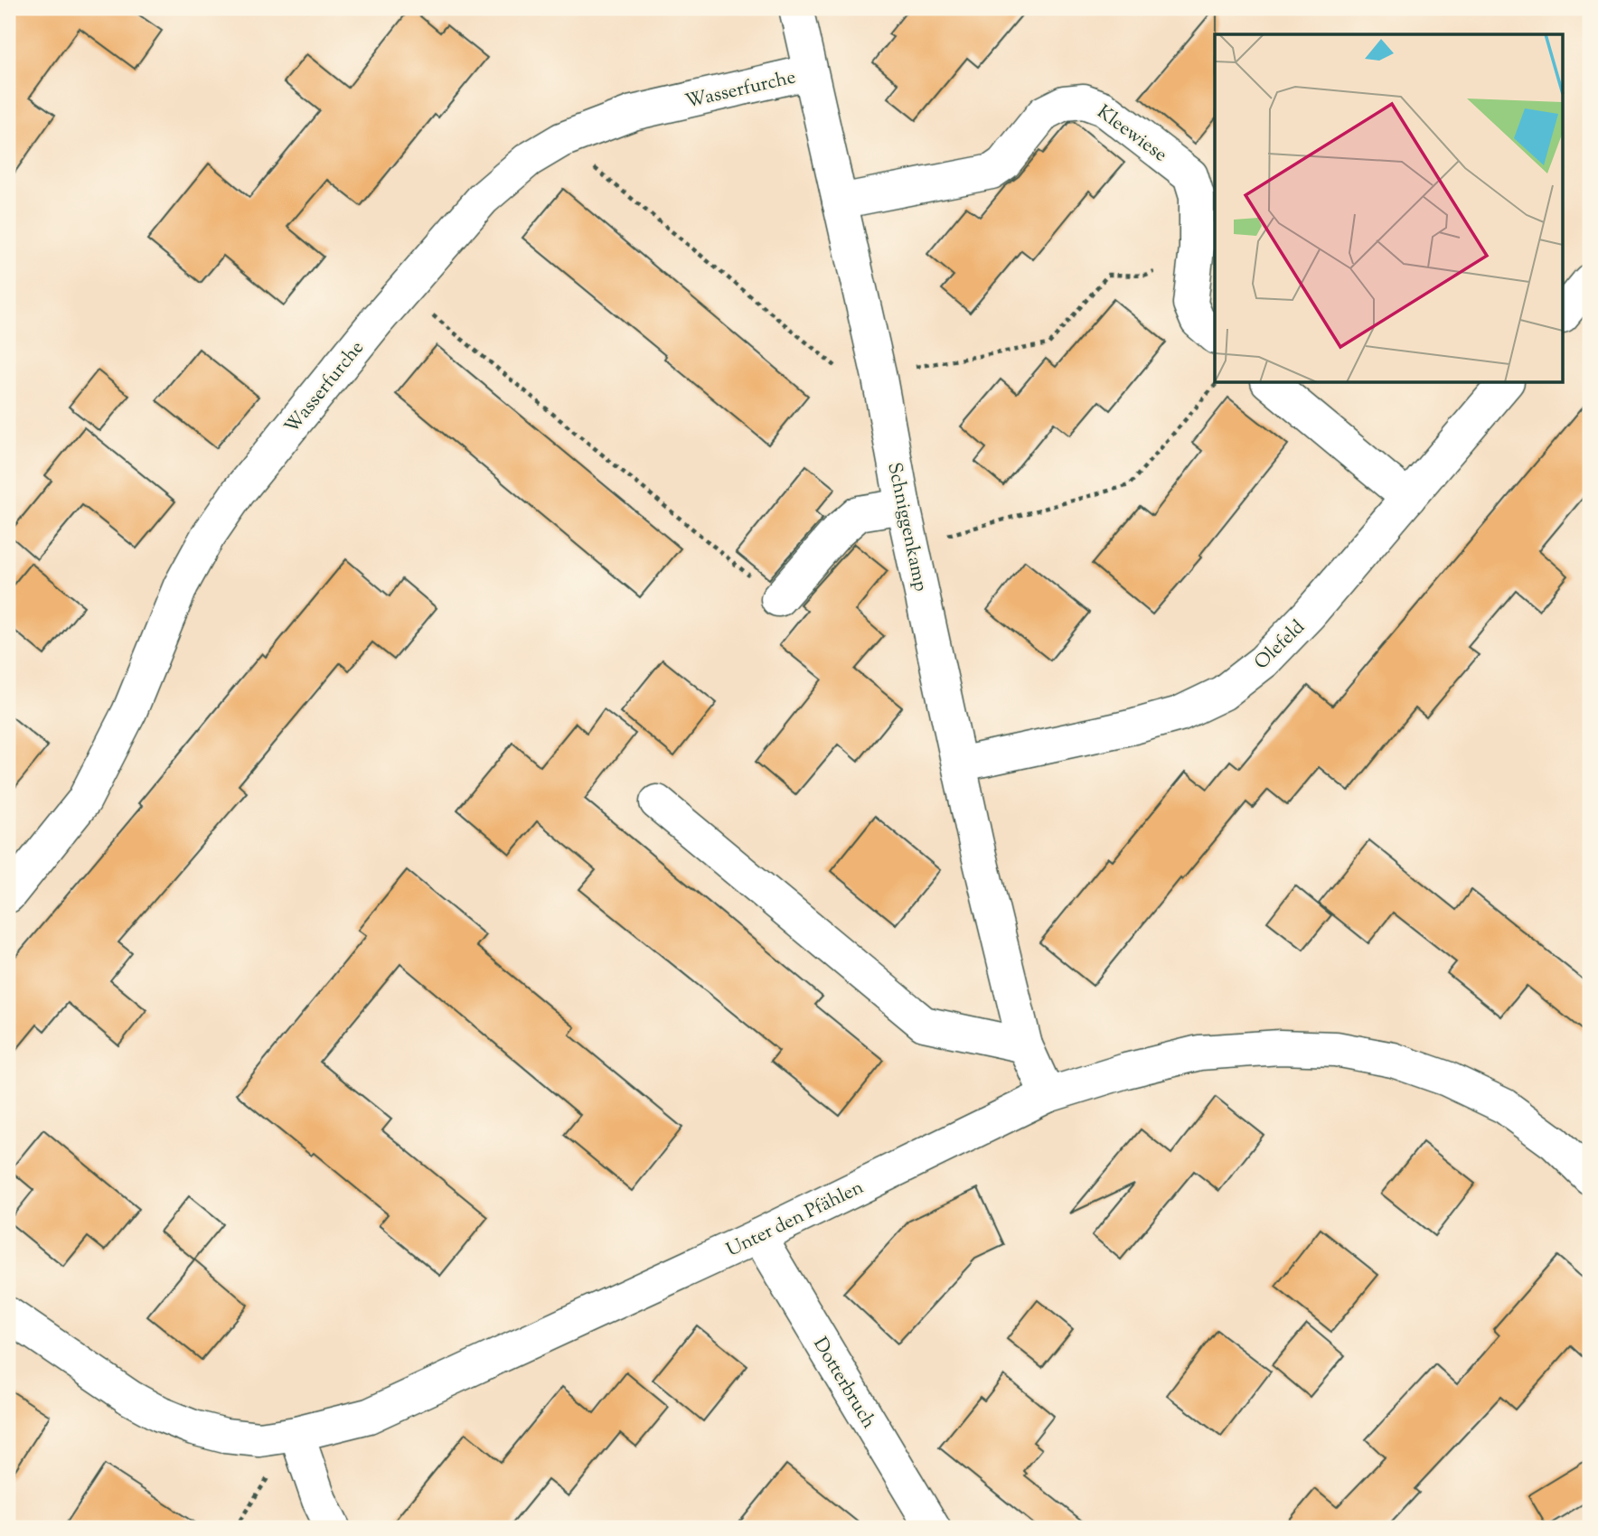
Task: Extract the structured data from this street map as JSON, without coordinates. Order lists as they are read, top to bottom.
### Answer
{
  "streets": {
    "street": [
      "Wasserfurche",
      "Kleewiese",
      "Schniggenkamp",
      "Olefeld",
      "Unter den Pfählen",
      "Dotterbruch"
    ]
  },
  "crossings": [
    ["Wasserfurche", "Schniggenkamp"],
    ["Kleewiese", "Schniggenkamp"],
    ["Schniggenkamp", "Olefeld"],
    ["Schniggenkamp", "Unter den Pfählen"],
    ["Unter den Pfählen", "Dotterbruch"]
  ]
}
